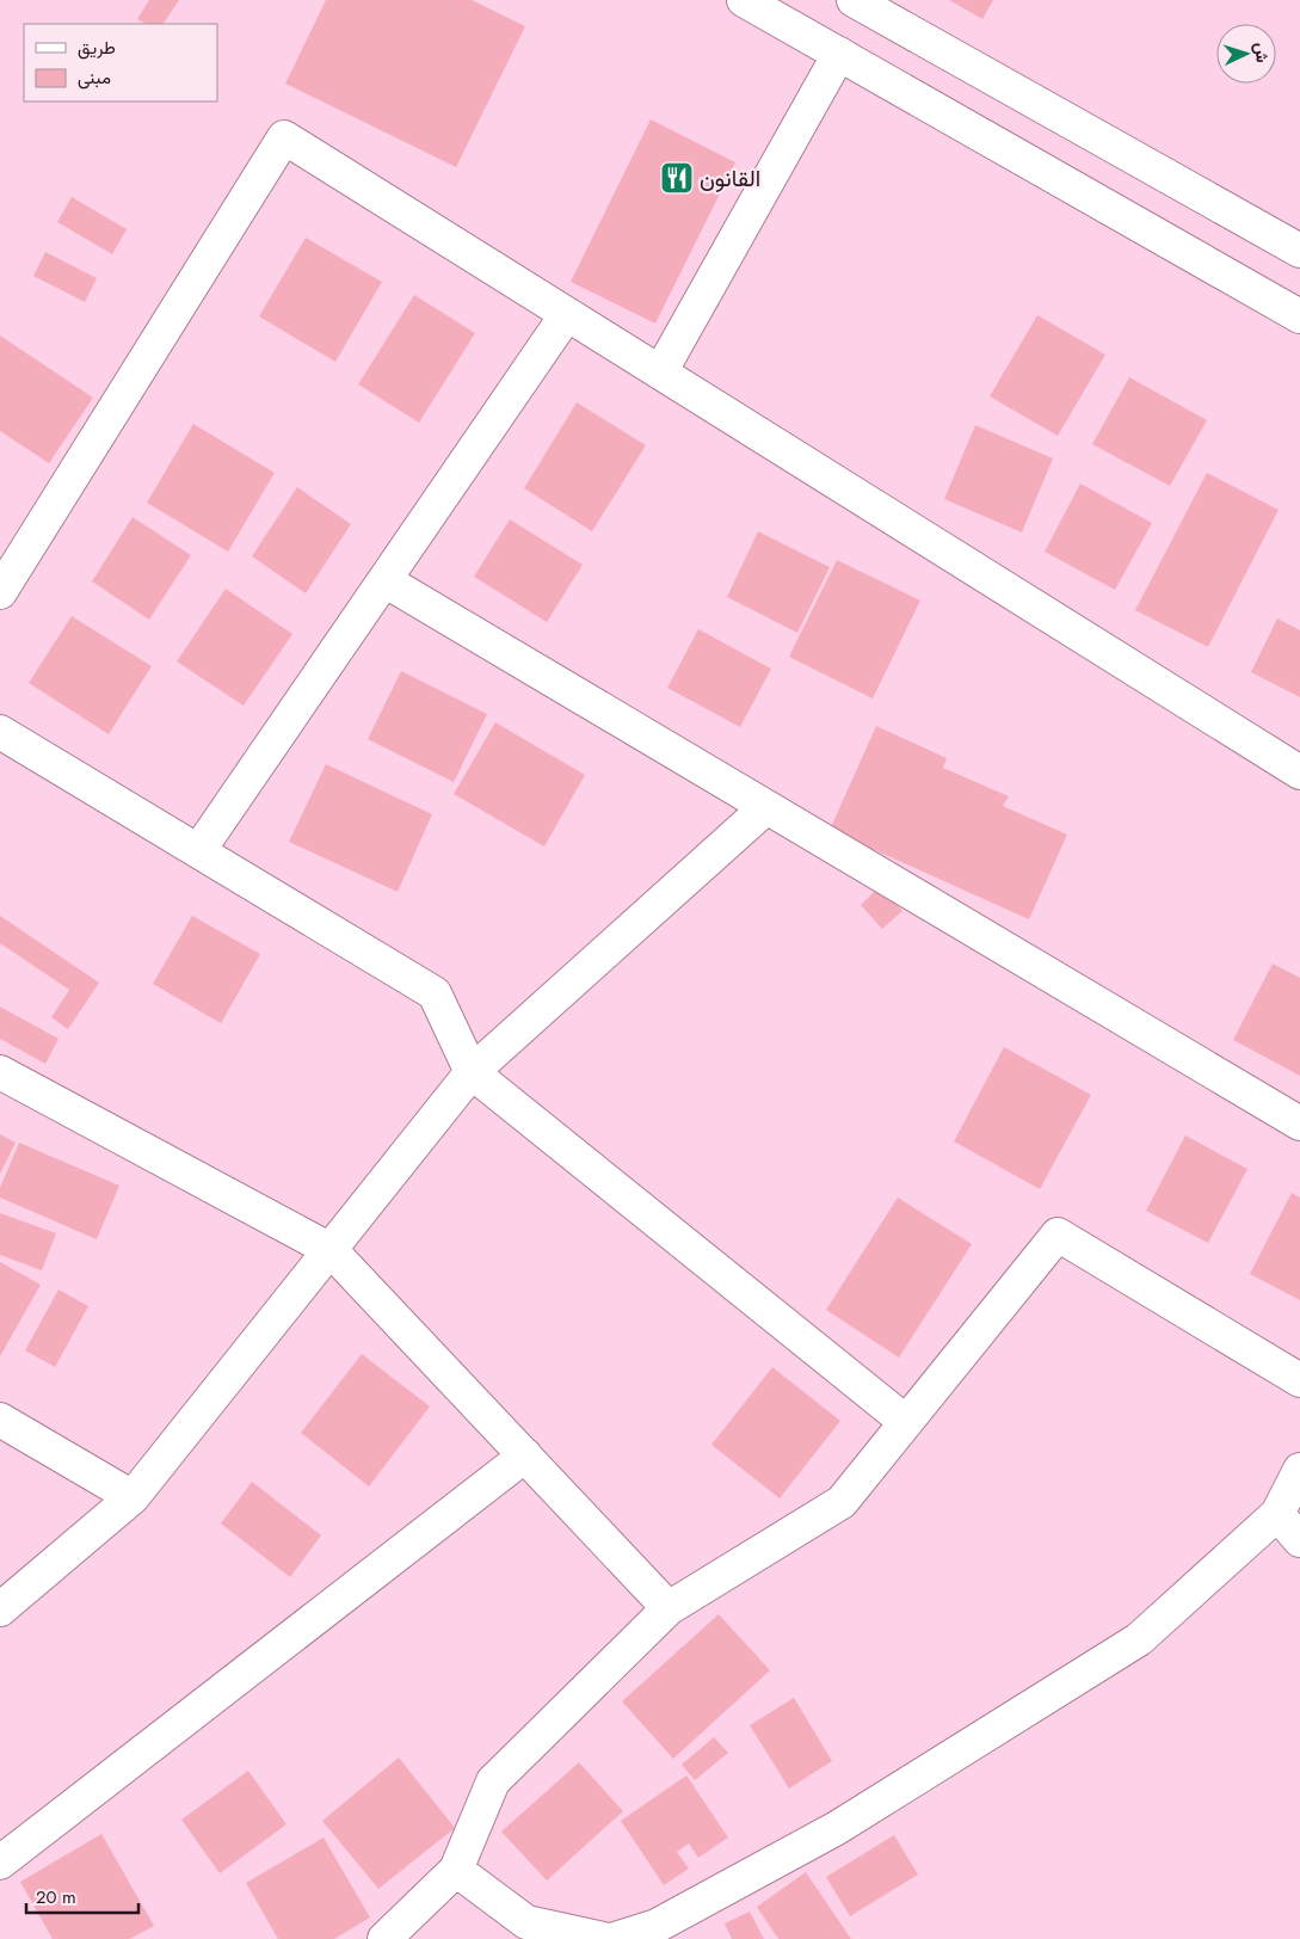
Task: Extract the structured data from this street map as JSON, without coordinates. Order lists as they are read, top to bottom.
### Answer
{
  "places": {
    "restaurant": ["القانون"]
  },
  "legend": ["طريق", "مبنى"],
  "scale_bar": "20 m",
  "north": "right"
}
